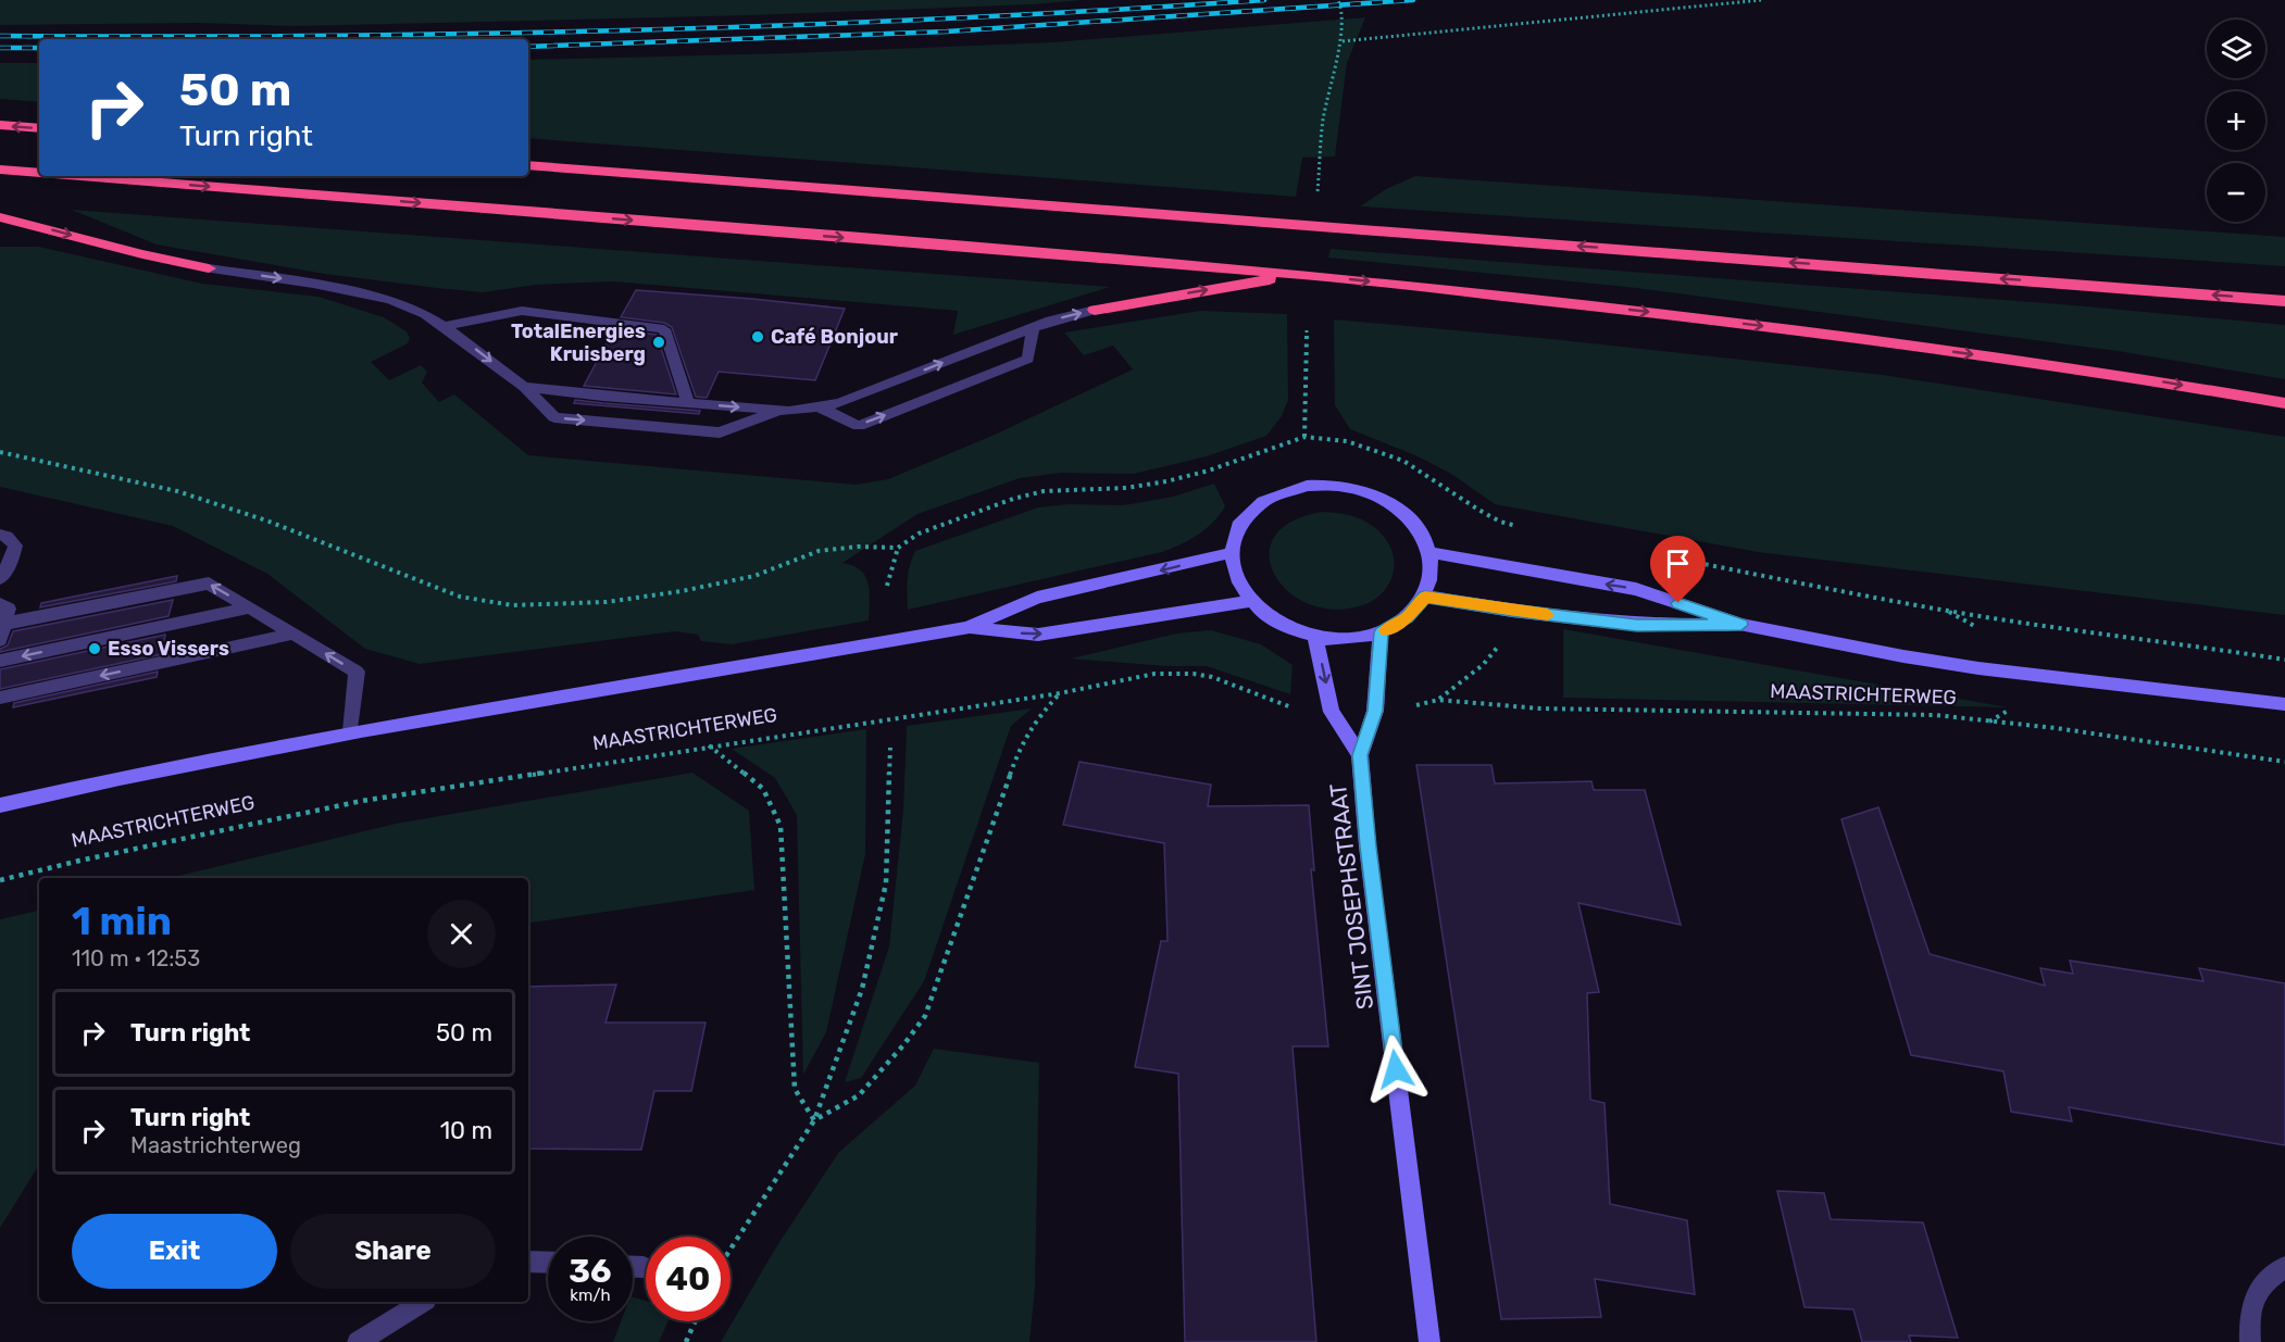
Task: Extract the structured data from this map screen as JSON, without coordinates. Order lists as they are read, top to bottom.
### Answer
{
  "streets": {
    "main road": ["MAASTRICHTERWEG", "SINT JOSEPHSTRAAT"]
  },
  "crossings": [
    ["MAASTRICHTERWEG", "SINT JOSEPHSTRAAT"]
  ],
  "places": ["Café Bonjour", "TotalEnergies Kruisberg", "Esso Vissers"],
  "page": {
    "map_buttons": ["+", "−"],
    "turn": ["50 m", "Turn right"],
    "heading": ["1 min", "110 m · 12:53"],
    "list": [
      {
        "name": "Turn right",
        "value": "50 m"
      },
      {
        "name": "Turn right",
        "note": "Maastrichterweg",
        "value": "10 m"
      }
    ],
    "buttons": ["Exit", "Share"],
    "speed": "36 km/h",
    "limit": "40"
  }
}
